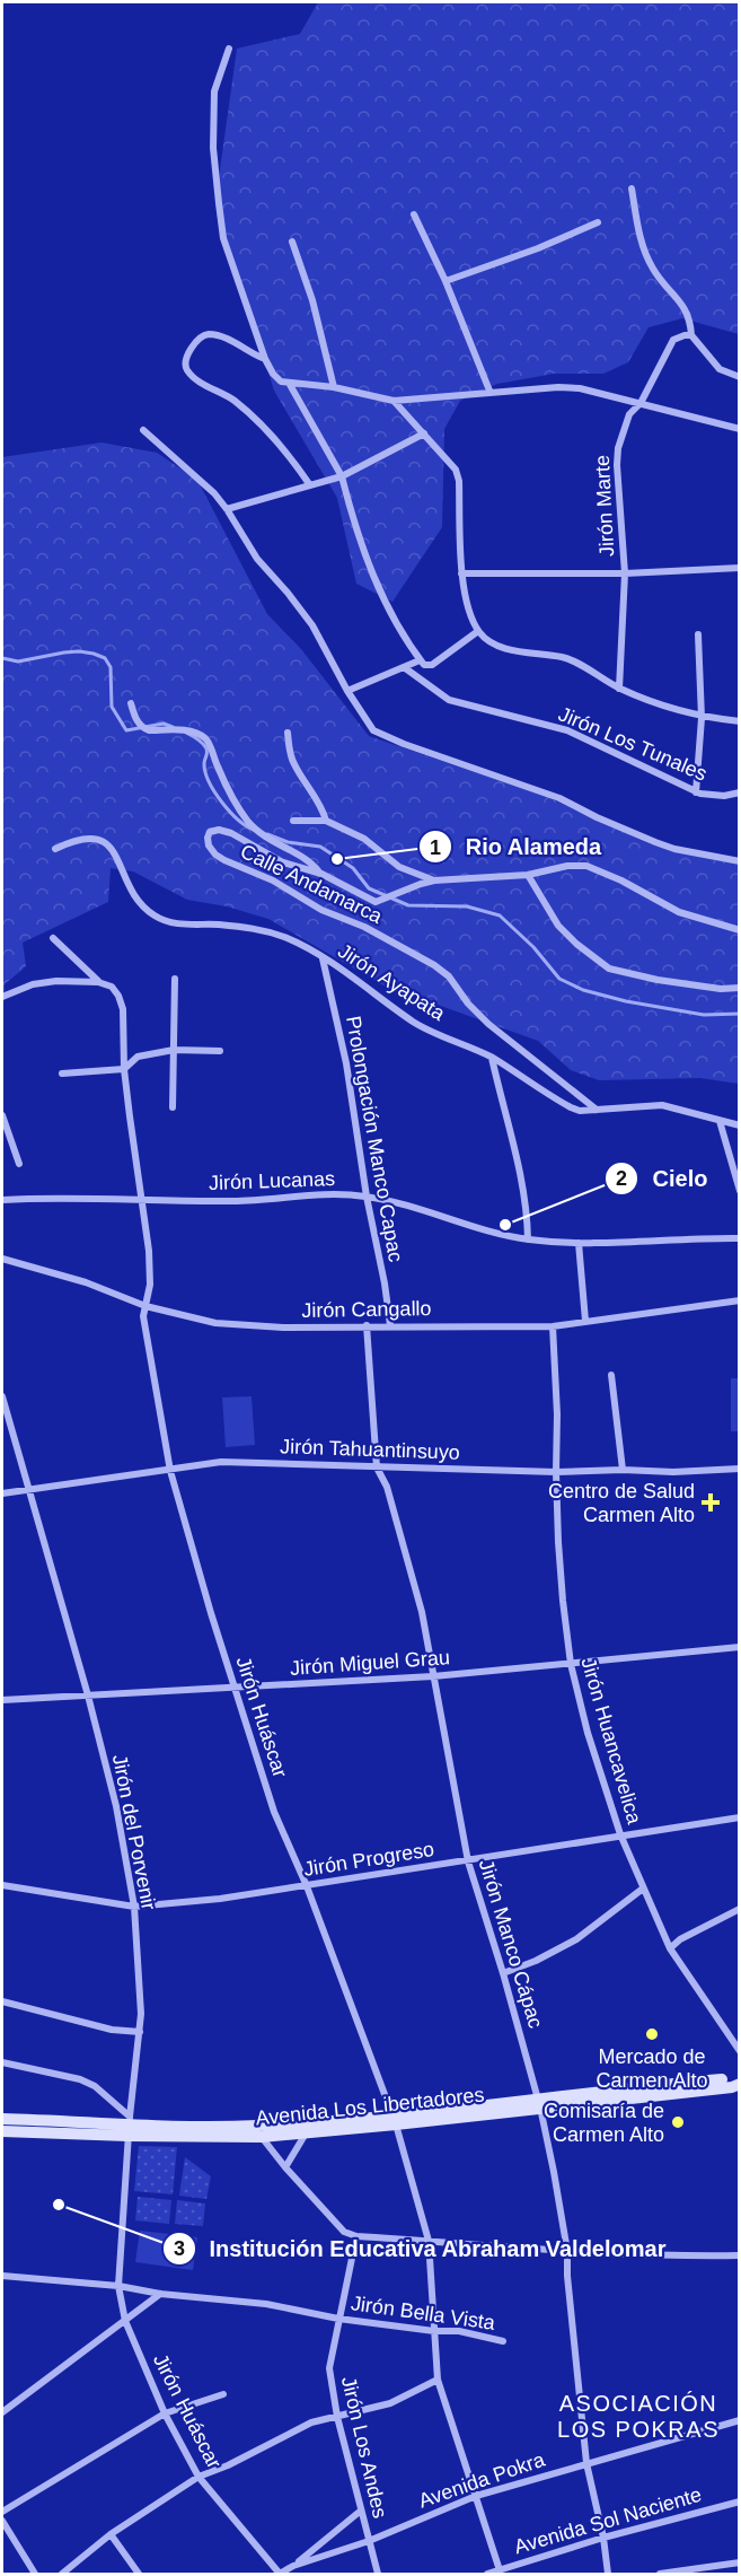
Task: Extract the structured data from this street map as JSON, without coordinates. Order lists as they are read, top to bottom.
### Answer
{
  "streets": {
    "street": [
      "Jirón Marte",
      "Jirón Los Tunales",
      "Calle Andamarca",
      "Jirón Ayapata",
      "Prolongación Manco Capac",
      "Jirón Lucanas",
      "Jirón Cangallo",
      "Jirón Tahuantinsuyo",
      "Jirón Miguel Grau",
      "Jirón Huáscar",
      "Jirón Huancavelica",
      "Jirón del Porvenir",
      "Jirón Progreso",
      "Jirón Manco Cápac",
      "Avenida Los Libertadores",
      "Jirón Bella Vista",
      "Jirón Los Andes",
      "Avenida Pokra",
      "Avenida Sol Naciente"
    ]
  },
  "crossings": [
    ["Calle Andamarca", "Jirón Ayapata"],
    ["Jirón Ayapata", "Prolongación Manco Capac"],
    ["Prolongación Manco Capac", "Jirón Lucanas"],
    ["Prolongación Manco Capac", "Jirón Cangallo"],
    ["Jirón Lucanas", "Jirón Huáscar"],
    ["Jirón Cangallo", "Jirón Huáscar"],
    ["Jirón Cangallo", "Jirón Huancavelica"],
    ["Jirón Cangallo", "Jirón Manco Cápac"],
    ["Jirón Tahuantinsuyo", "Jirón Huáscar"],
    ["Jirón Tahuantinsuyo", "Jirón Huancavelica"],
    ["Jirón Tahuantinsuyo", "Jirón del Porvenir"],
    ["Jirón Tahuantinsuyo", "Jirón Manco Cápac"],
    ["Jirón Miguel Grau", "Jirón Huáscar"],
    ["Jirón Miguel Grau", "Jirón Huancavelica"],
    ["Jirón Miguel Grau", "Jirón del Porvenir"],
    ["Jirón Miguel Grau", "Jirón Manco Cápac"],
    ["Jirón Huáscar", "Jirón del Porvenir"],
    ["Jirón Huáscar", "Jirón Progreso"],
    ["Jirón Huáscar", "Avenida Los Libertadores"],
    ["Jirón Huáscar", "Jirón Bella Vista"],
    ["Jirón Huáscar", "Avenida Pokra"],
    ["Jirón Huáscar", "Avenida Sol Naciente"],
    ["Jirón Huancavelica", "Jirón Progreso"],
    ["Jirón del Porvenir", "Jirón Progreso"],
    ["Jirón del Porvenir", "Avenida Los Libertadores"],
    ["Jirón del Porvenir", "Jirón Bella Vista"],
    ["Jirón Progreso", "Jirón Manco Cápac"],
    ["Jirón Manco Cápac", "Avenida Los Libertadores"],
    ["Jirón Manco Cápac", "Avenida Pokra"],
    ["Jirón Manco Cápac", "Avenida Sol Naciente"],
    ["Jirón Bella Vista", "Jirón Los Andes"],
    ["Jirón Los Andes", "Avenida Pokra"]
  ],
  "districts": ["ASOCIACIÓN LOS POKRAS"],
  "places": {
    "other": [
      "Rio Alameda",
      "Cielo",
      "Mercado de Carmen Alto",
      "Comisaría de Carmen Alto",
      "Institución Educativa Abraham Valdelomar"
    ],
    "health": ["Centro de Salud Carmen Alto"]
  }
}
